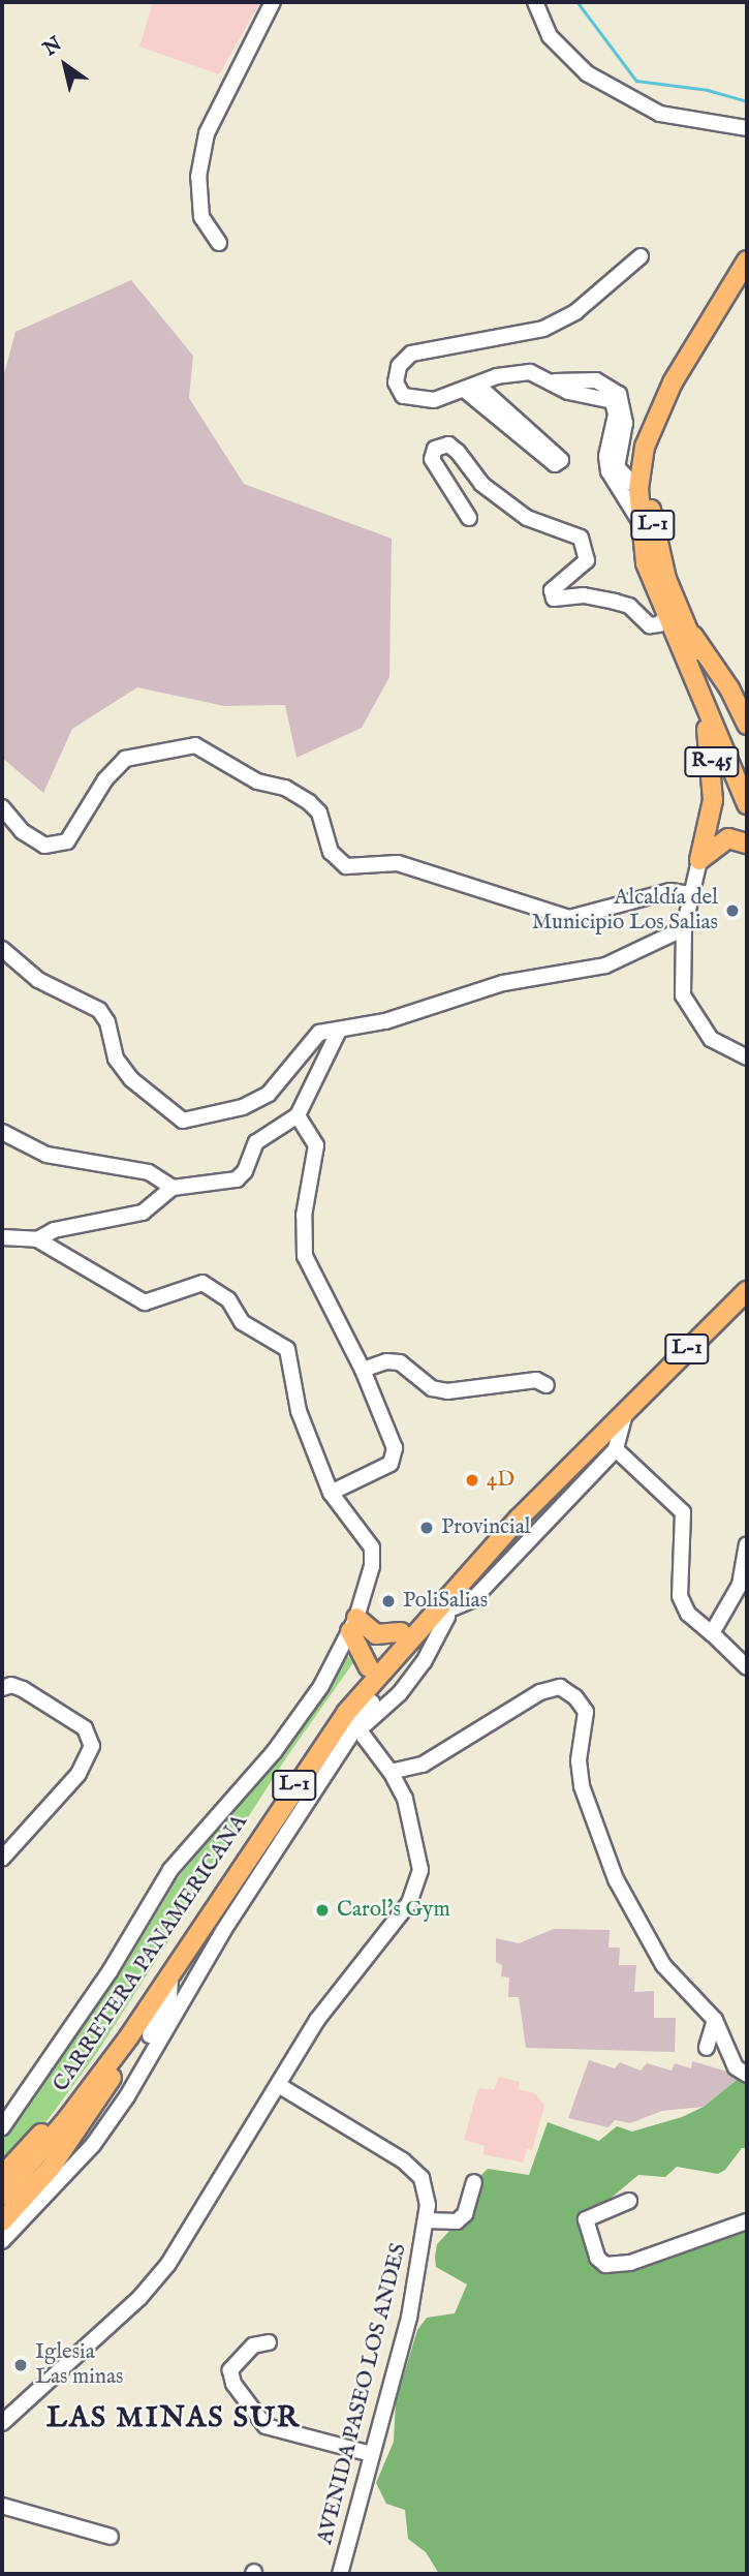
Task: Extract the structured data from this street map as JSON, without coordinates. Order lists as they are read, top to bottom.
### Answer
{
  "streets": {
    "main road": ["L-1", "R-45", "CARRETERA PANAMERICANA"],
    "street": ["AVENIDA PASEO LOS ANDES"]
  },
  "crossings": [
    ["L-1", "R-45"],
    ["L-1", "CARRETERA PANAMERICANA"]
  ],
  "districts": ["LAS MINAS SUR"],
  "places": [
    "Alcaldía del Municipio Los Salias",
    "4D",
    "Provincial",
    "PoliSalias",
    "Carol's Gym",
    "Iglesia Las minas"
  ],
  "north": "top left"
}
